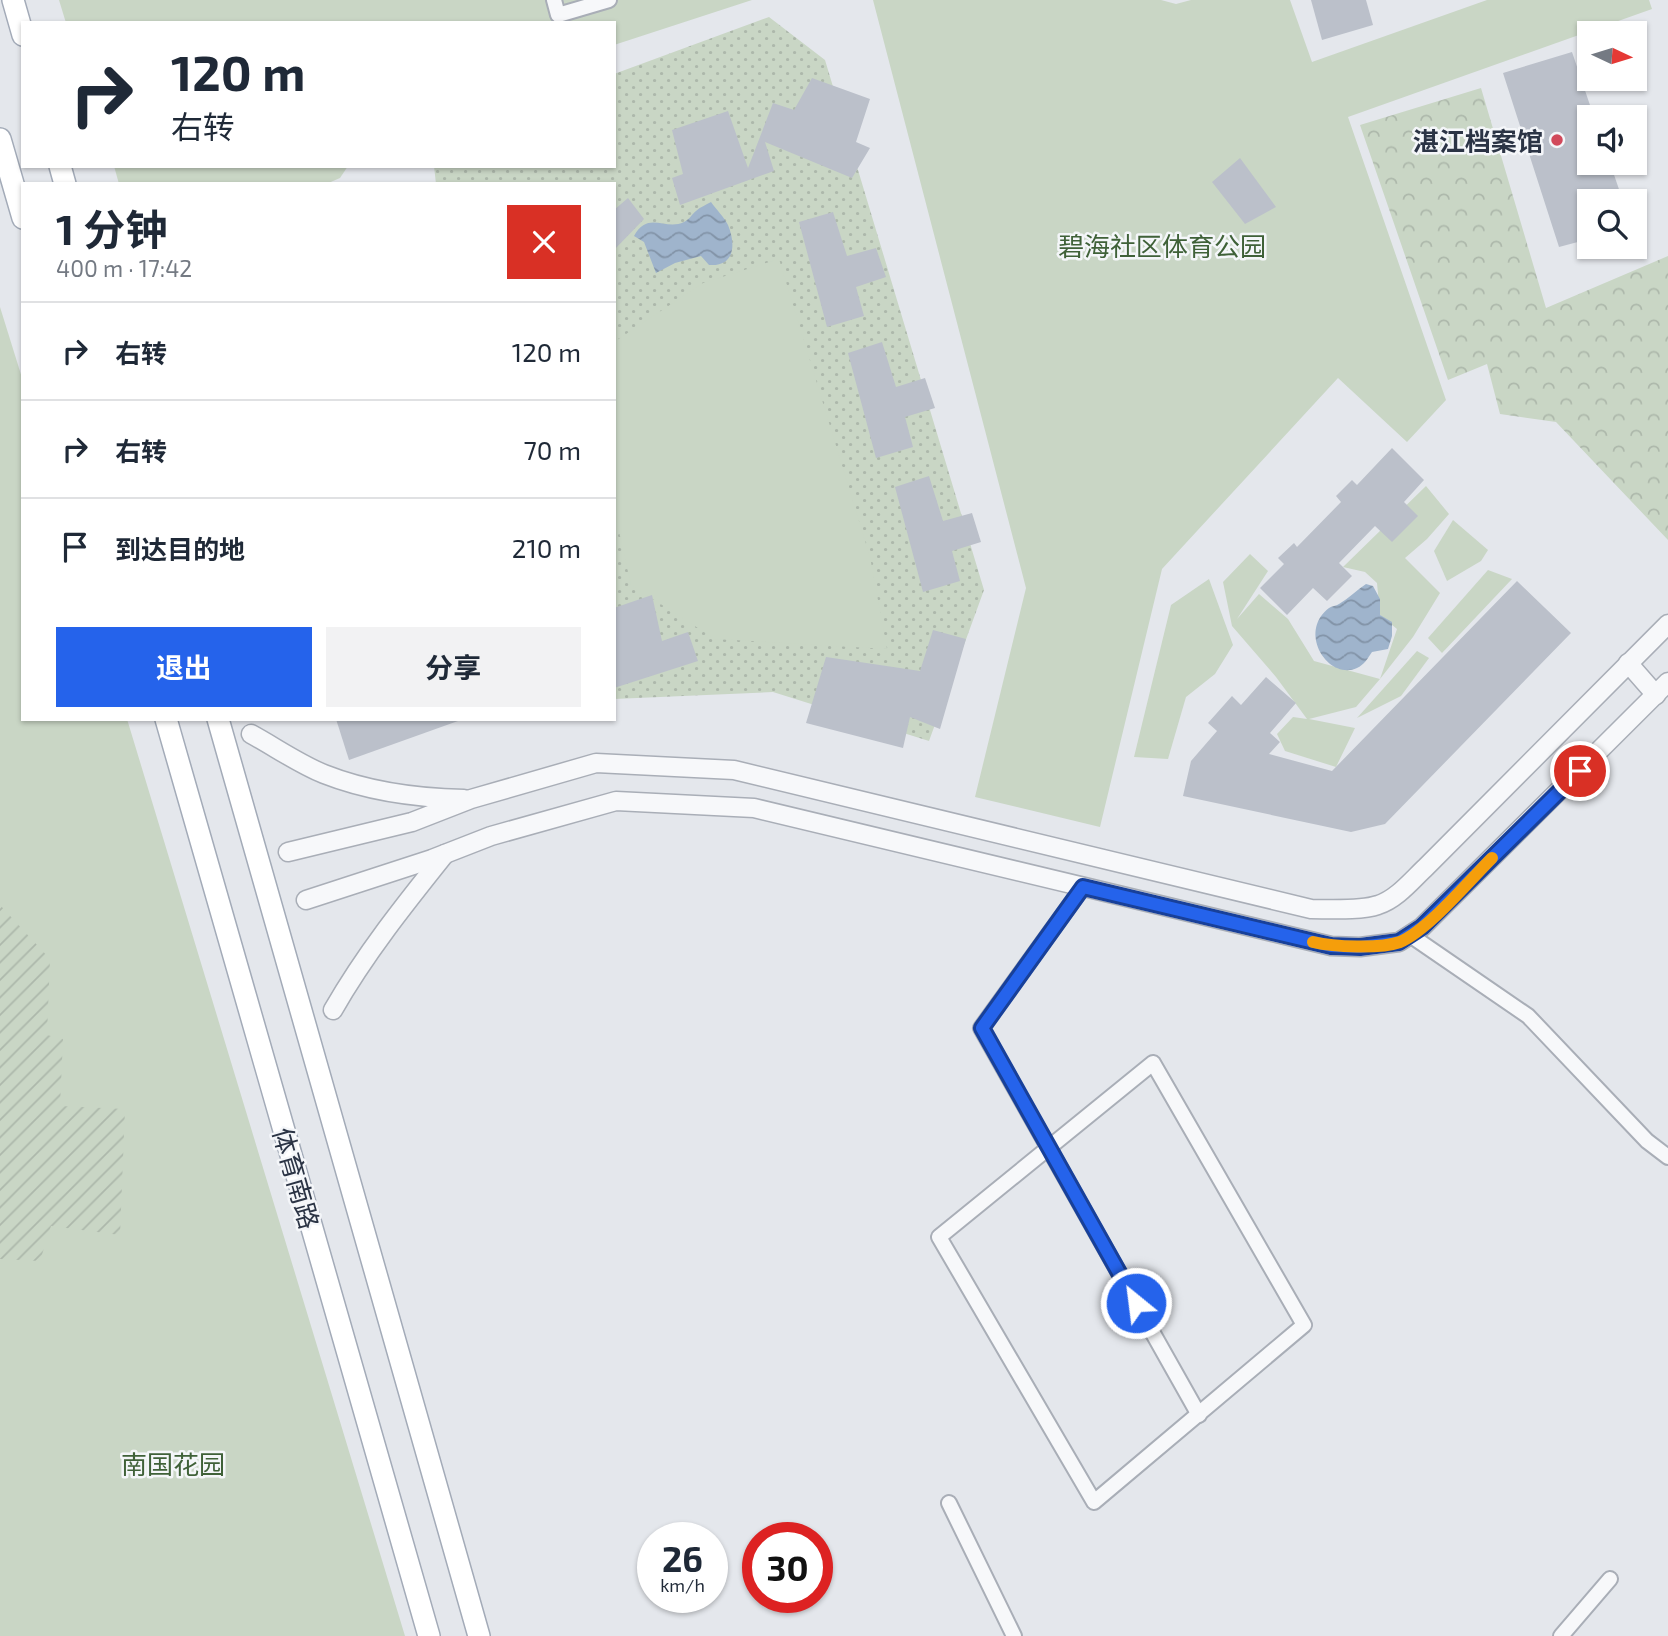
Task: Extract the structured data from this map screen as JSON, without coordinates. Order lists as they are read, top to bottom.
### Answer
{
  "streets": {
    "main road": ["体育南路"]
  },
  "parks": ["碧海社区体育公园", "南国花园"],
  "places": ["湛江档案馆"],
  "north": "right",
  "page": {
    "turn": ["120 m", "右转"],
    "heading": ["1 分钟", "400 m · 17:42"],
    "list": [
      {
        "name": "右转",
        "value": "120 m"
      },
      {
        "name": "右转",
        "value": "70 m"
      },
      {
        "name": "到达目的地",
        "value": "210 m"
      }
    ],
    "buttons": ["退出", "分享"],
    "speed": "26 km/h",
    "limit": "30"
  }
}
